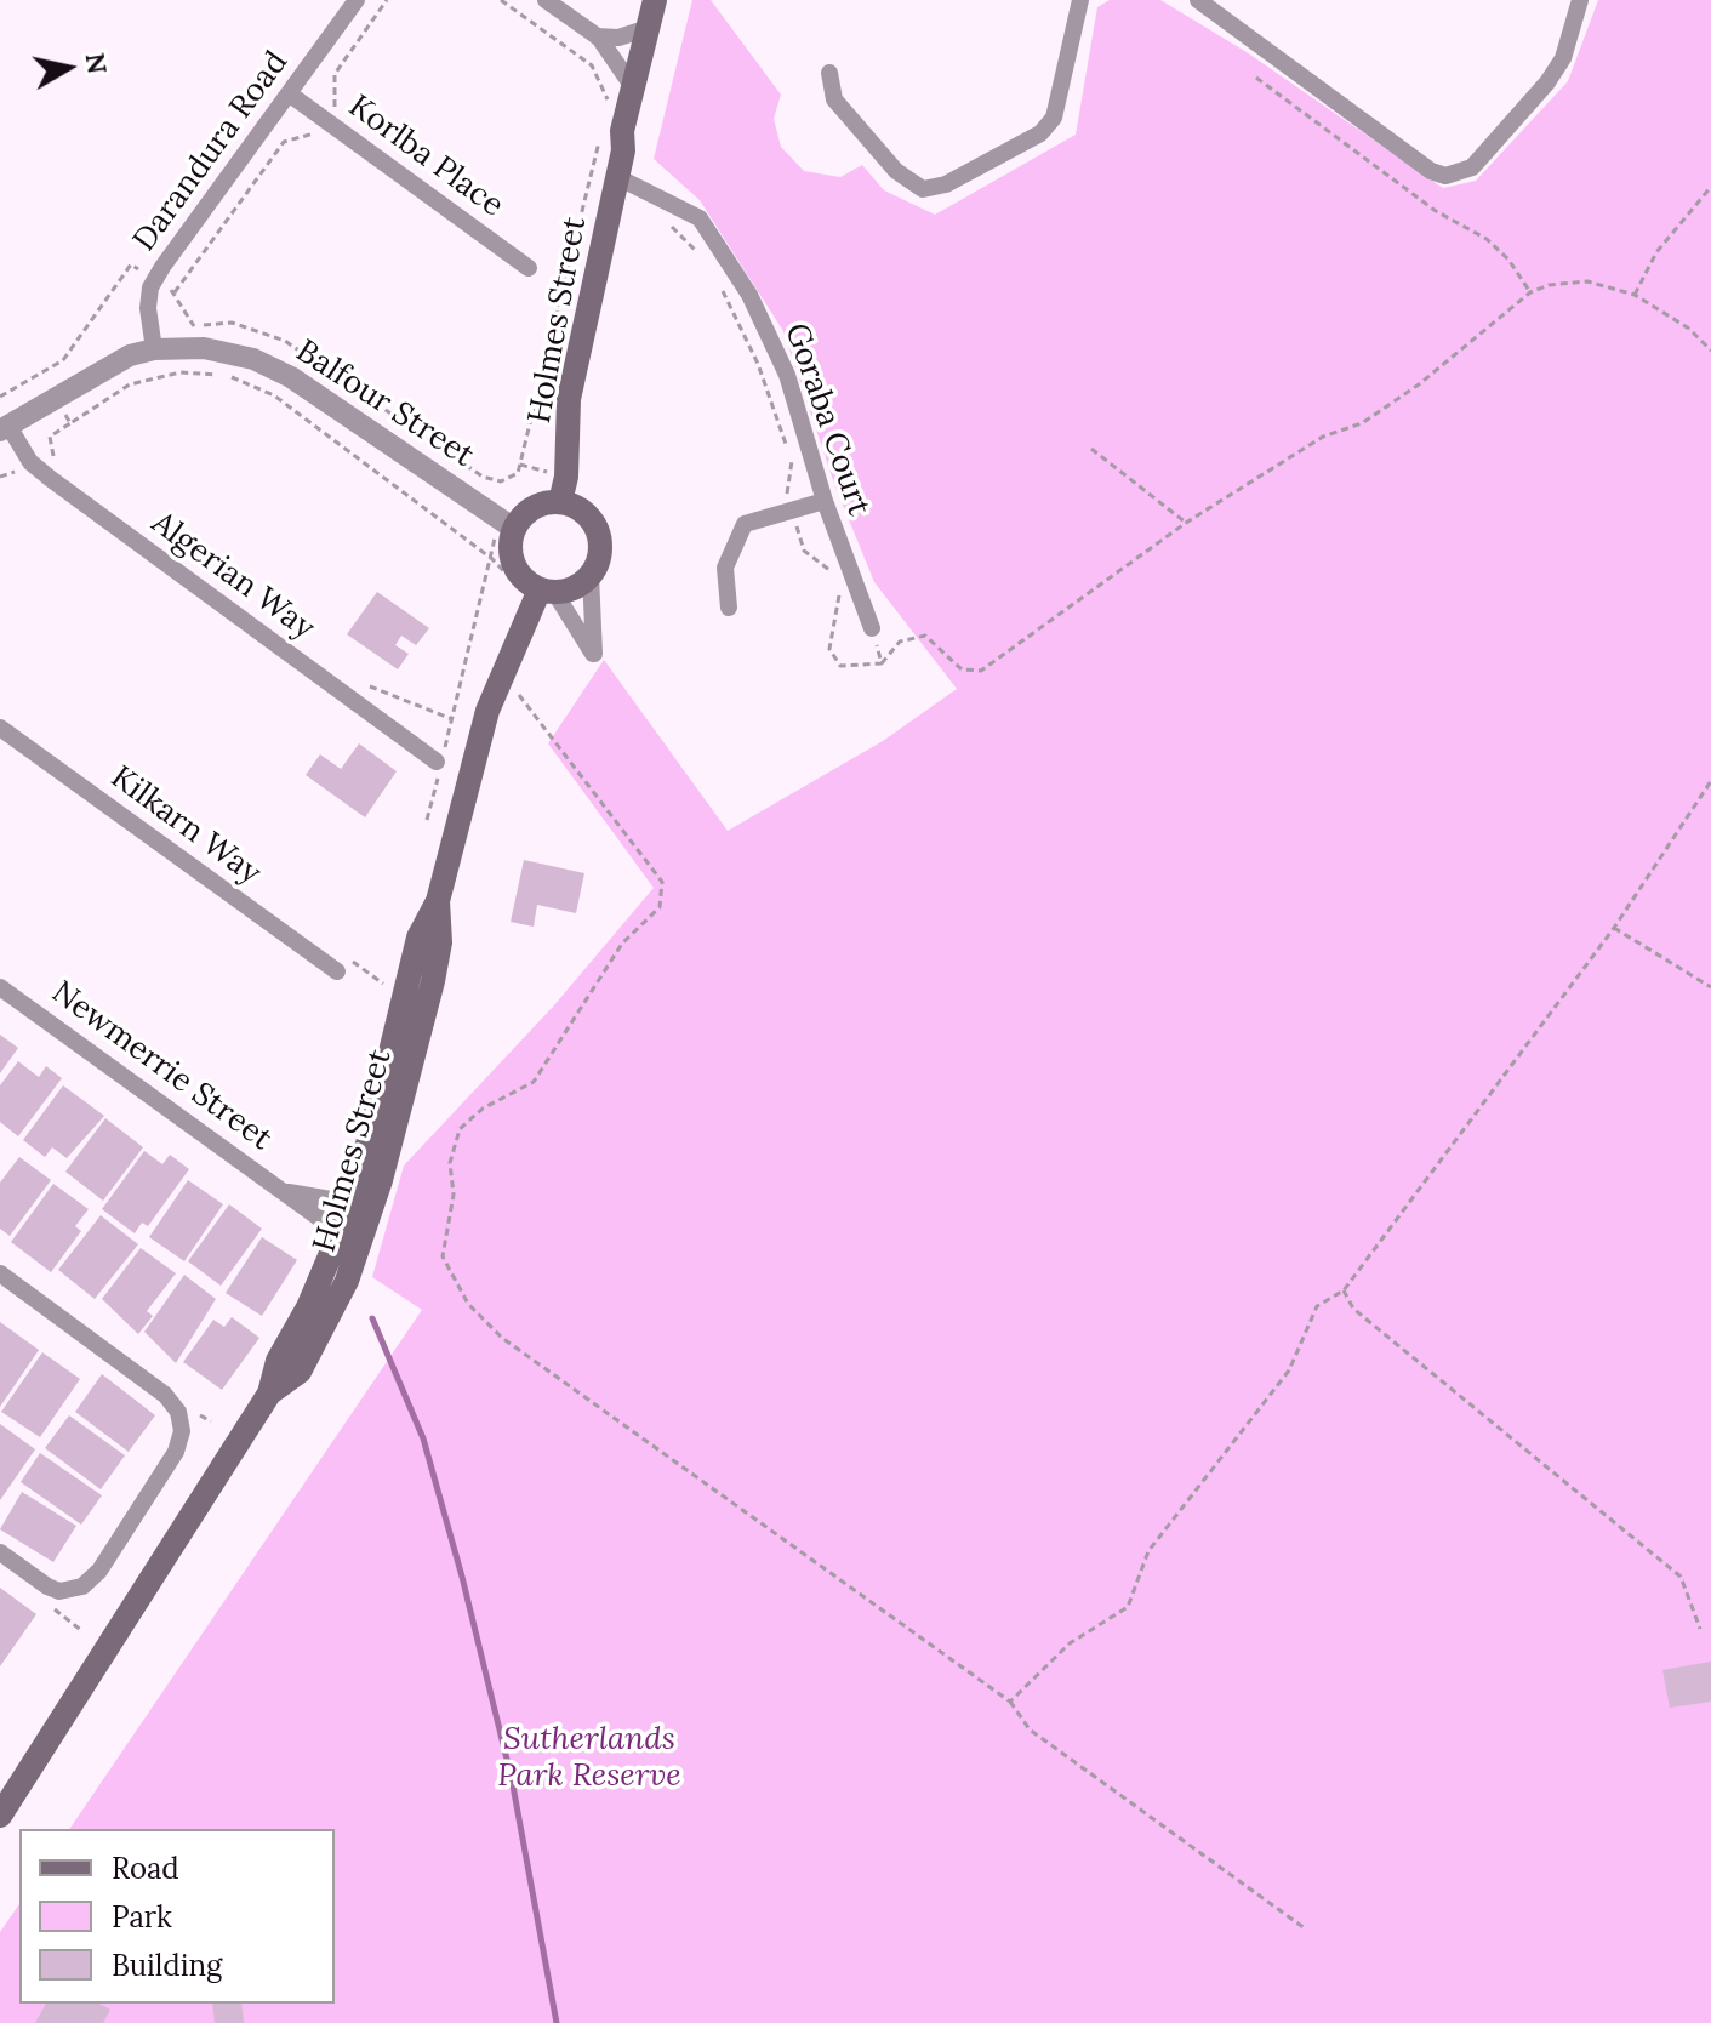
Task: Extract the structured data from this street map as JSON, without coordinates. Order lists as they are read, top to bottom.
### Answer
{
  "streets": {
    "main road": ["Holmes Street"],
    "street": [
      "Darandura Road",
      "Korlba Place",
      "Balfour Street",
      "Goraba Court",
      "Algerian Way",
      "Kilkarn Way",
      "Newmerrie Street"
    ]
  },
  "crossings": [
    ["Darandura Road", "Korlba Place"],
    ["Darandura Road", "Balfour Street"],
    ["Holmes Street", "Balfour Street"],
    ["Holmes Street", "Goraba Court"],
    ["Holmes Street", "Newmerrie Street"],
    ["Balfour Street", "Algerian Way"]
  ],
  "parks": ["Sutherlands Park Reserve"],
  "legend": ["Road", "Park", "Building"],
  "north": "right"
}
